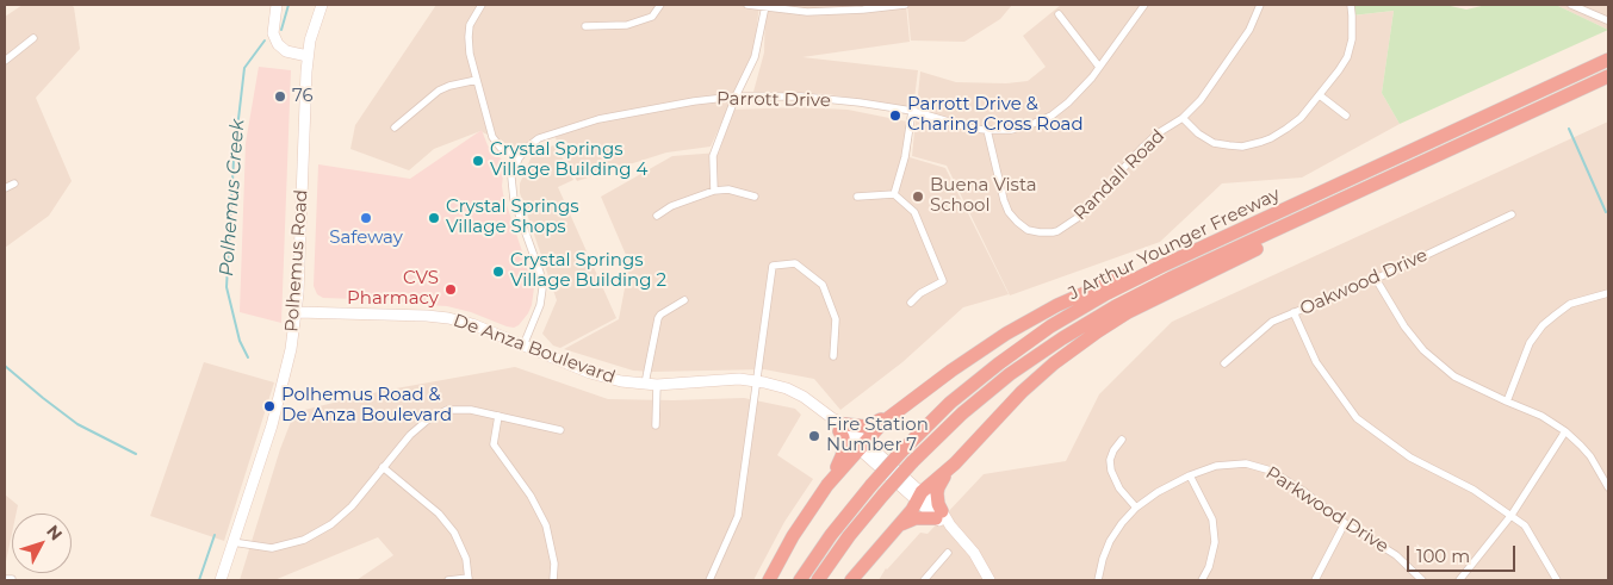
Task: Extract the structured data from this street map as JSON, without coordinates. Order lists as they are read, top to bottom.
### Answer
{
  "streets": {
    "highway": ["J Arthur Younger Freeway"],
    "street": [
      "Parrott Drive",
      "Randall Road",
      "Polhemus Road",
      "Oakwood Drive",
      "De Anza Boulevard",
      "Parkwood Drive"
    ]
  },
  "crossings": [
    ["Parrott Drive", "Randall Road"],
    ["Polhemus Road", "De Anza Boulevard"]
  ],
  "water": ["Polhemus Creek"],
  "places": [
    "76",
    "Parrott Drive & Charing Cross Road",
    "Crystal Springs Village Building 4",
    "Buena Vista School",
    "Safeway",
    "Crystal Springs Village Shops",
    "Crystal Springs Village Building 2",
    "CVS Pharmacy",
    "Polhemus Road & De Anza Boulevard",
    "Fire Station Number 7"
  ],
  "scale_bar": "100 m",
  "north": "top right"
}
